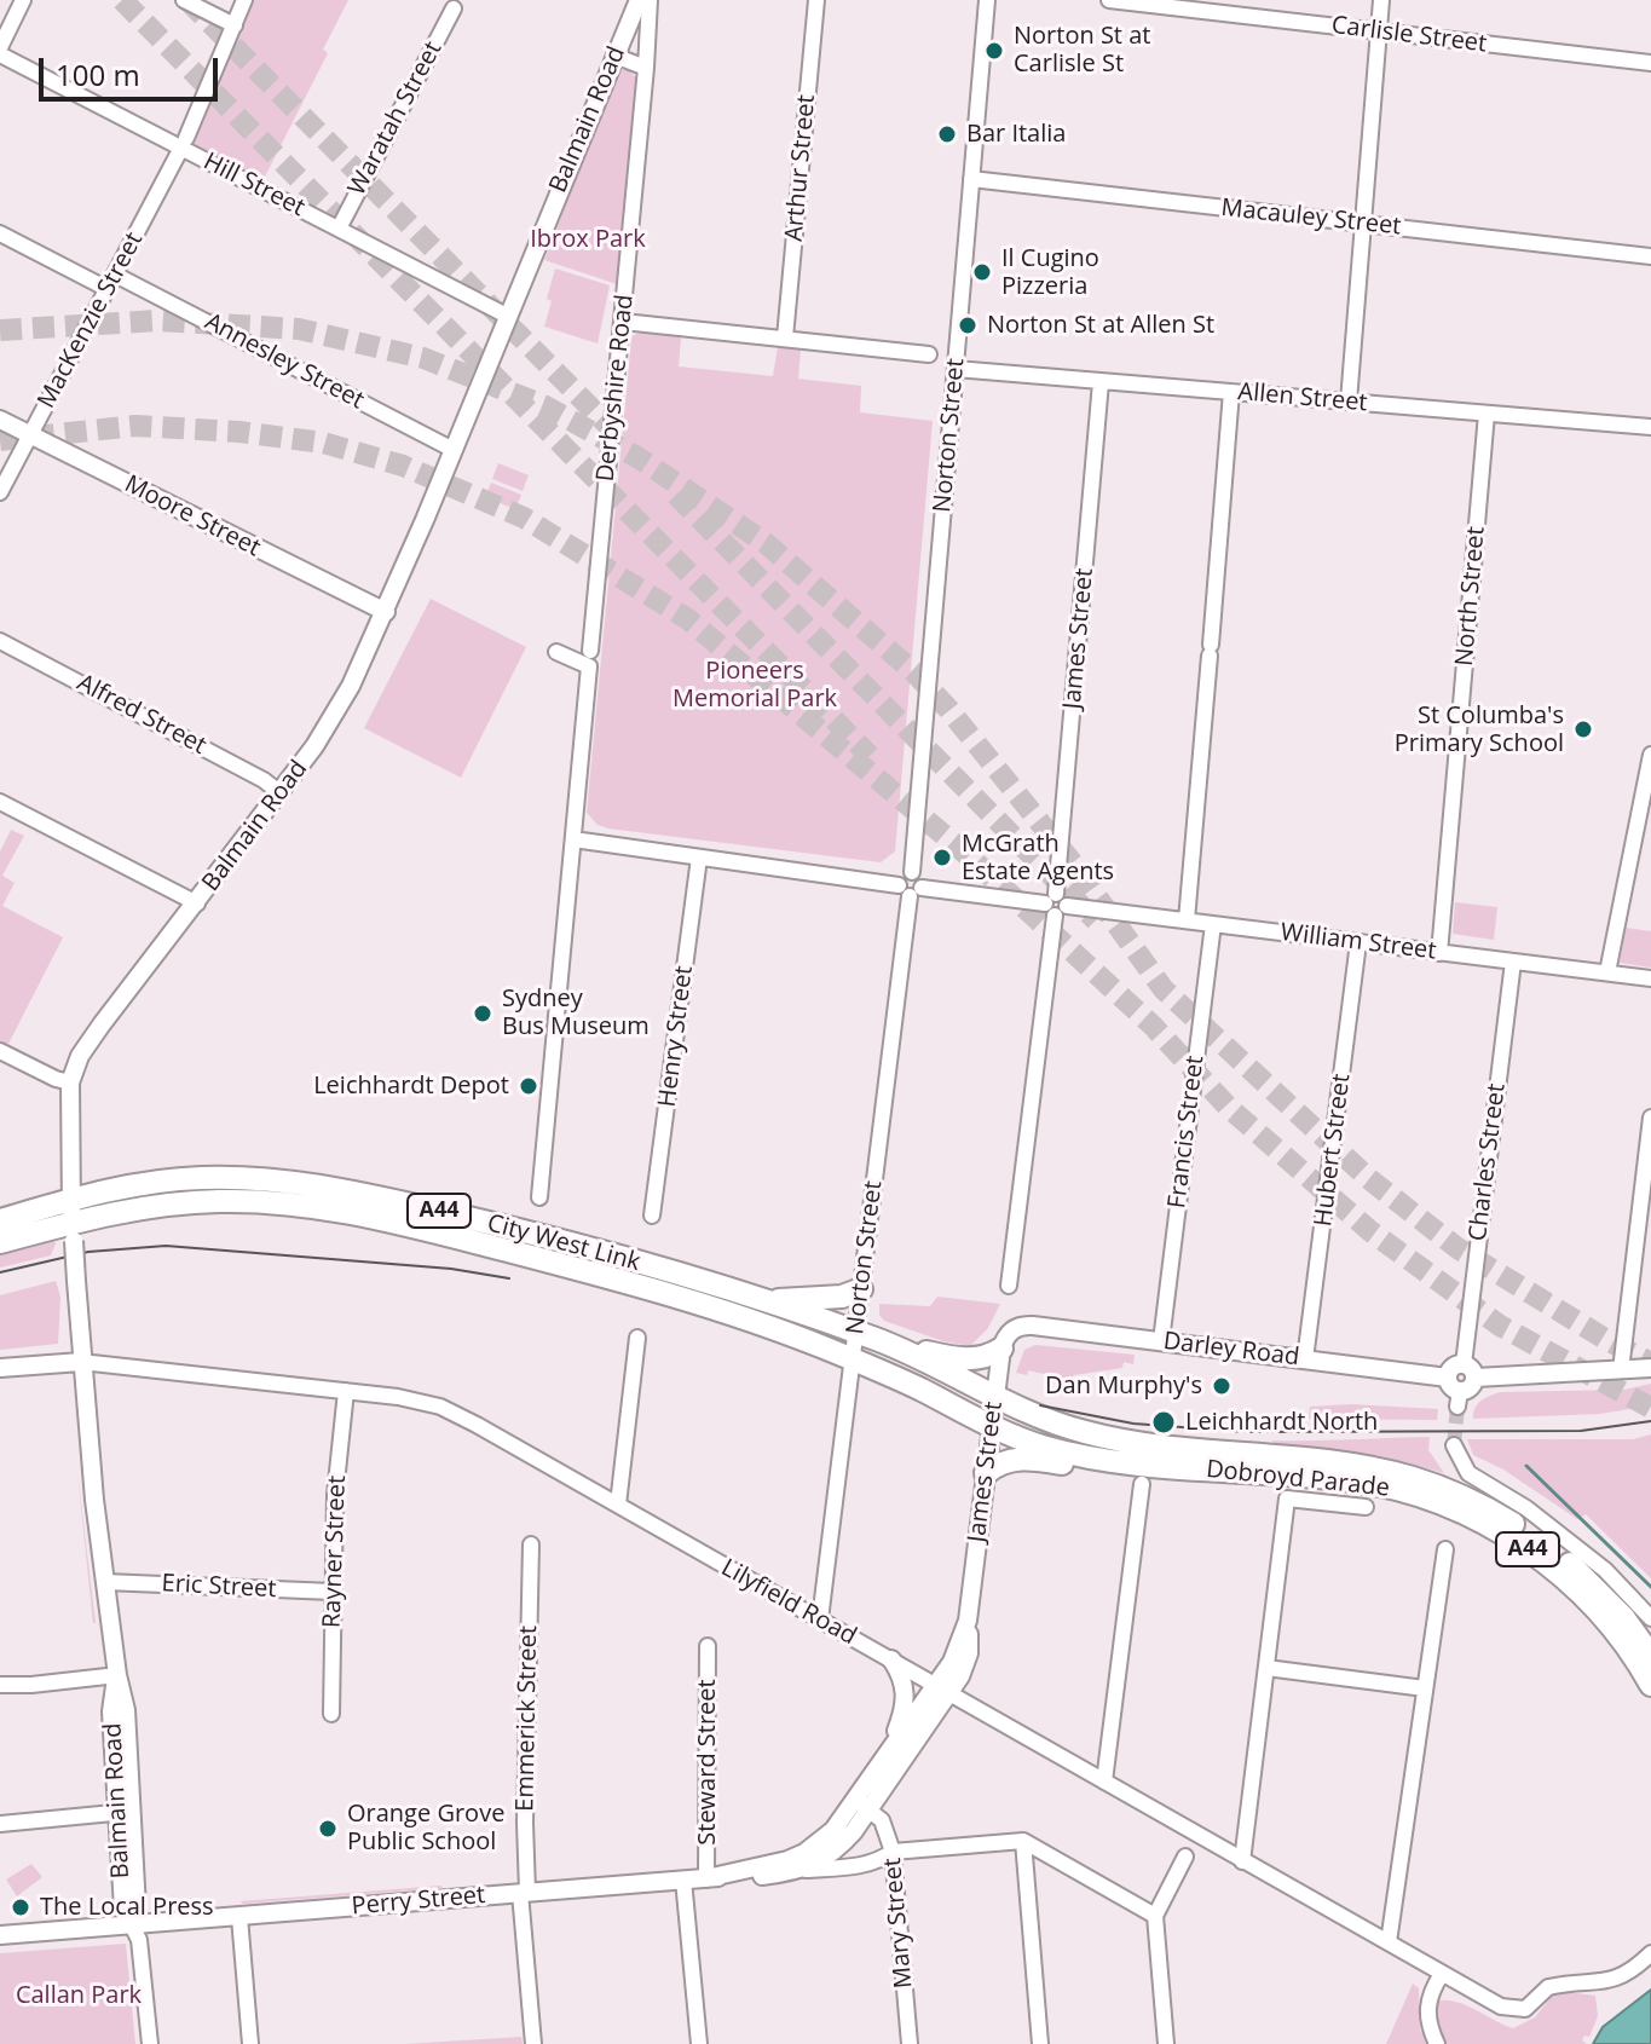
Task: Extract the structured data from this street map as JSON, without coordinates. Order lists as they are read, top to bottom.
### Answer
{
  "streets": {
    "highway": ["A44", "City West Link", "Dobroyd Parade"],
    "main road": [
      "Balmain Road",
      "Moore Street",
      "James Street",
      "Darley Road",
      "Lilyfield Road",
      "Perry Street"
    ],
    "street": [
      "Carlisle Street",
      "Waratah Street",
      "Arthur Street",
      "Hill Street",
      "Macauley Street",
      "MacKenzie Street",
      "Annesley Street",
      "Derbyshire Road",
      "Allen Street",
      "Norton Street",
      "North Street",
      "Alfred Street",
      "William Street",
      "Henry Street",
      "Francis Street",
      "Hubert Street",
      "Charles Street",
      "Rayner Street",
      "Eric Street",
      "Emmerick Street",
      "Steward Street",
      "Mary Street"
    ]
  },
  "crossings": [
    ["Waratah Street", "Hill Street"],
    ["Balmain Road", "Hill Street"],
    ["Balmain Road", "Annesley Street"],
    ["Balmain Road", "Moore Street"],
    ["Balmain Road", "Alfred Street"],
    ["Balmain Road", "City West Link"],
    ["Balmain Road", "Eric Street"],
    ["Balmain Road", "Lilyfield Road"],
    ["Balmain Road", "Perry Street"],
    ["Hill Street", "MacKenzie Street"],
    ["Macauley Street", "Norton Street"],
    ["MacKenzie Street", "Annesley Street"],
    ["MacKenzie Street", "Moore Street"],
    ["Allen Street", "Norton Street"],
    ["Allen Street", "North Street"],
    ["Allen Street", "James Street"],
    ["Norton Street", "William Street"],
    ["Norton Street", "City West Link"],
    ["Norton Street", "Lilyfield Road"],
    ["North Street", "William Street"],
    ["James Street", "William Street"],
    ["James Street", "City West Link"],
    ["James Street", "Darley Road"],
    ["James Street", "Dobroyd Parade"],
    ["James Street", "Lilyfield Road"],
    ["William Street", "Henry Street"],
    ["William Street", "Francis Street"],
    ["William Street", "Hubert Street"],
    ["William Street", "Charles Street"],
    ["Francis Street", "Darley Road"],
    ["Hubert Street", "Darley Road"],
    ["Charles Street", "Darley Road"],
    ["City West Link", "Dobroyd Parade"],
    ["Rayner Street", "Eric Street"],
    ["Rayner Street", "Lilyfield Road"],
    ["Emmerick Street", "Perry Street"],
    ["Steward Street", "Perry Street"],
    ["Perry Street", "Mary Street"]
  ],
  "parks": ["Ibrox Park", "Pioneers Memorial Park", "Callan Park"],
  "places": [
    "Norton St at Carlisle St",
    "Bar Italia",
    "Il Cugino Pizzeria",
    "Norton St at Allen St",
    "St Columba's Primary School",
    "McGrath Estate Agents",
    "Sydney Bus Museum",
    "Leichhardt Depot",
    "Dan Murphy's",
    "Leichhardt North",
    "Orange Grove Public School",
    "The Local Press"
  ],
  "scale_bar": "100 m"
}
